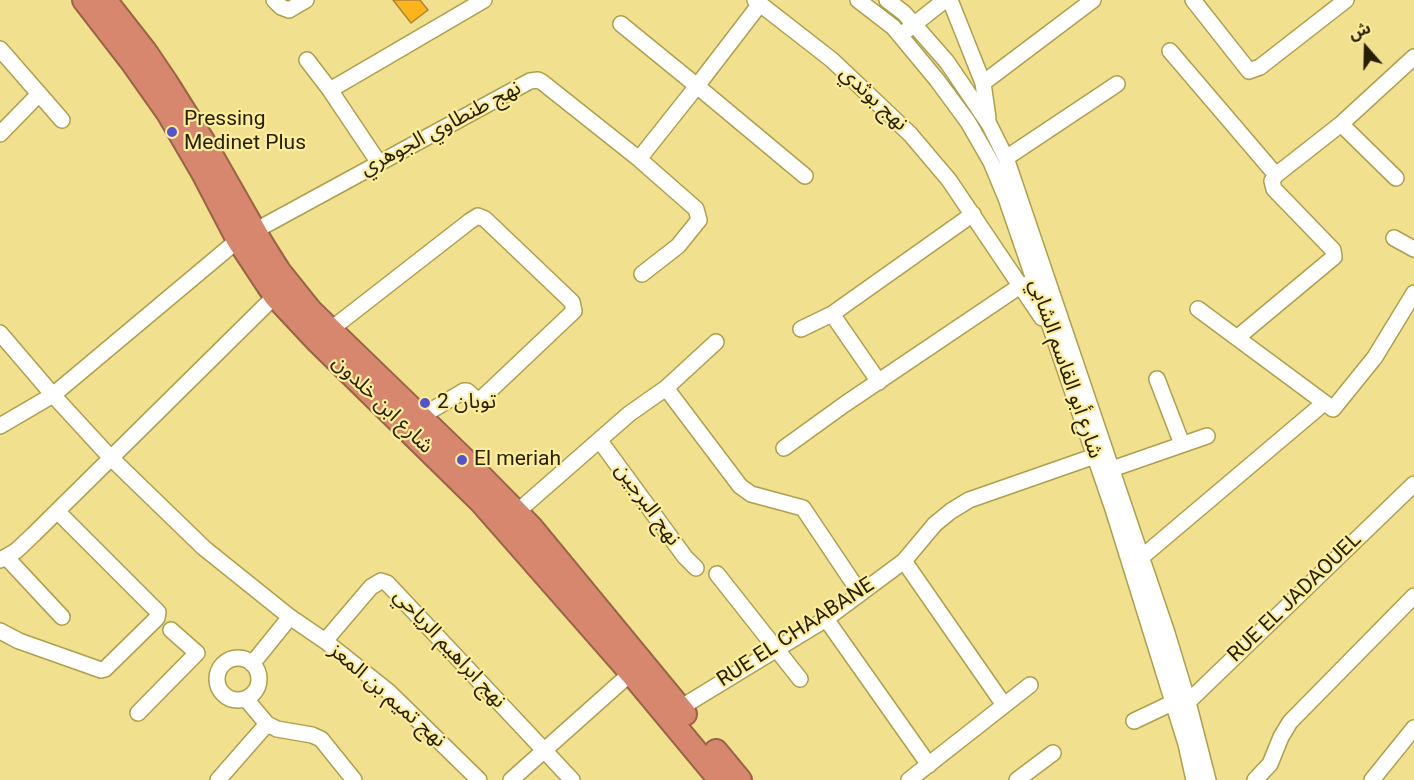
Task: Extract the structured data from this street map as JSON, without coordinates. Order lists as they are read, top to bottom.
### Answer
{
  "streets": {
    "highway": ["شارع ابن خلدون"],
    "street": [
      "نهج بوثدي",
      "نهج طنطاوي الجوهري",
      "شارع أبو القاسم الشابي",
      "نهج البرجين",
      "RUE EL JADAOUEL",
      "RUE EL CHAABANE",
      "نهج ابراهيم الرياحي",
      "نهج تميم بن المعز"
    ]
  },
  "crossings": [
    ["نهج بوثدي", "شارع أبو القاسم الشابي"],
    ["نهج طنطاوي الجوهري", "شارع ابن خلدون"],
    ["نهج طنطاوي الجوهري", "نهج تميم بن المعز"],
    ["شارع أبو القاسم الشابي", "RUE EL JADAOUEL"],
    ["شارع أبو القاسم الشابي", "RUE EL CHAABANE"],
    ["شارع ابن خلدون", "RUE EL CHAABANE"],
    ["نهج ابراهيم الرياحي", "نهج تميم بن المعز"]
  ],
  "places": ["Pressing Medinet Plus", "توبان 2", "El meriah"],
  "north": "top"
}
